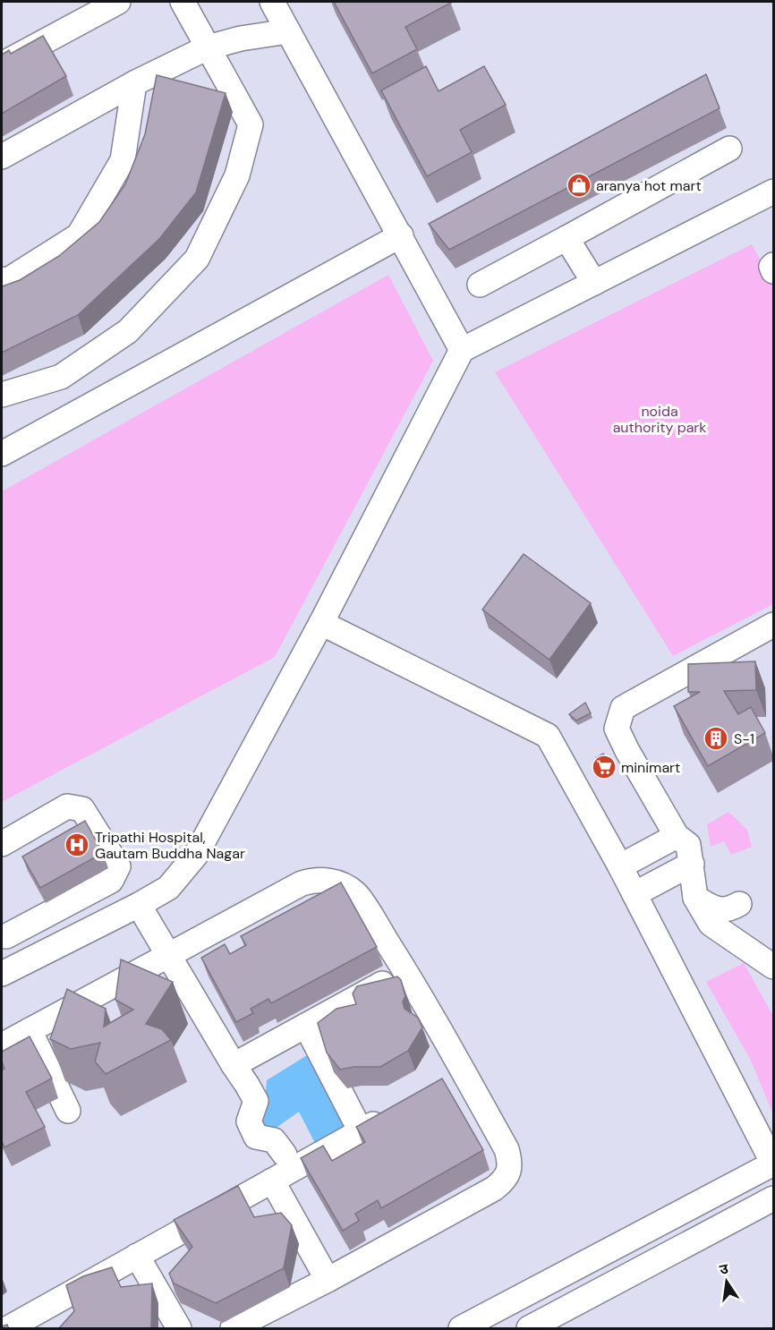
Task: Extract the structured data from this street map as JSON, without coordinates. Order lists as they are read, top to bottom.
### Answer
{
  "parks": ["noida authority park"],
  "places": {
    "shop": ["aranya hot mart"],
    "building": ["S-1"],
    "supermarket": ["minimart"],
    "hospital": ["Tripathi Hospital, Gautam Buddha Nagar"]
  },
  "north": "top"
}
